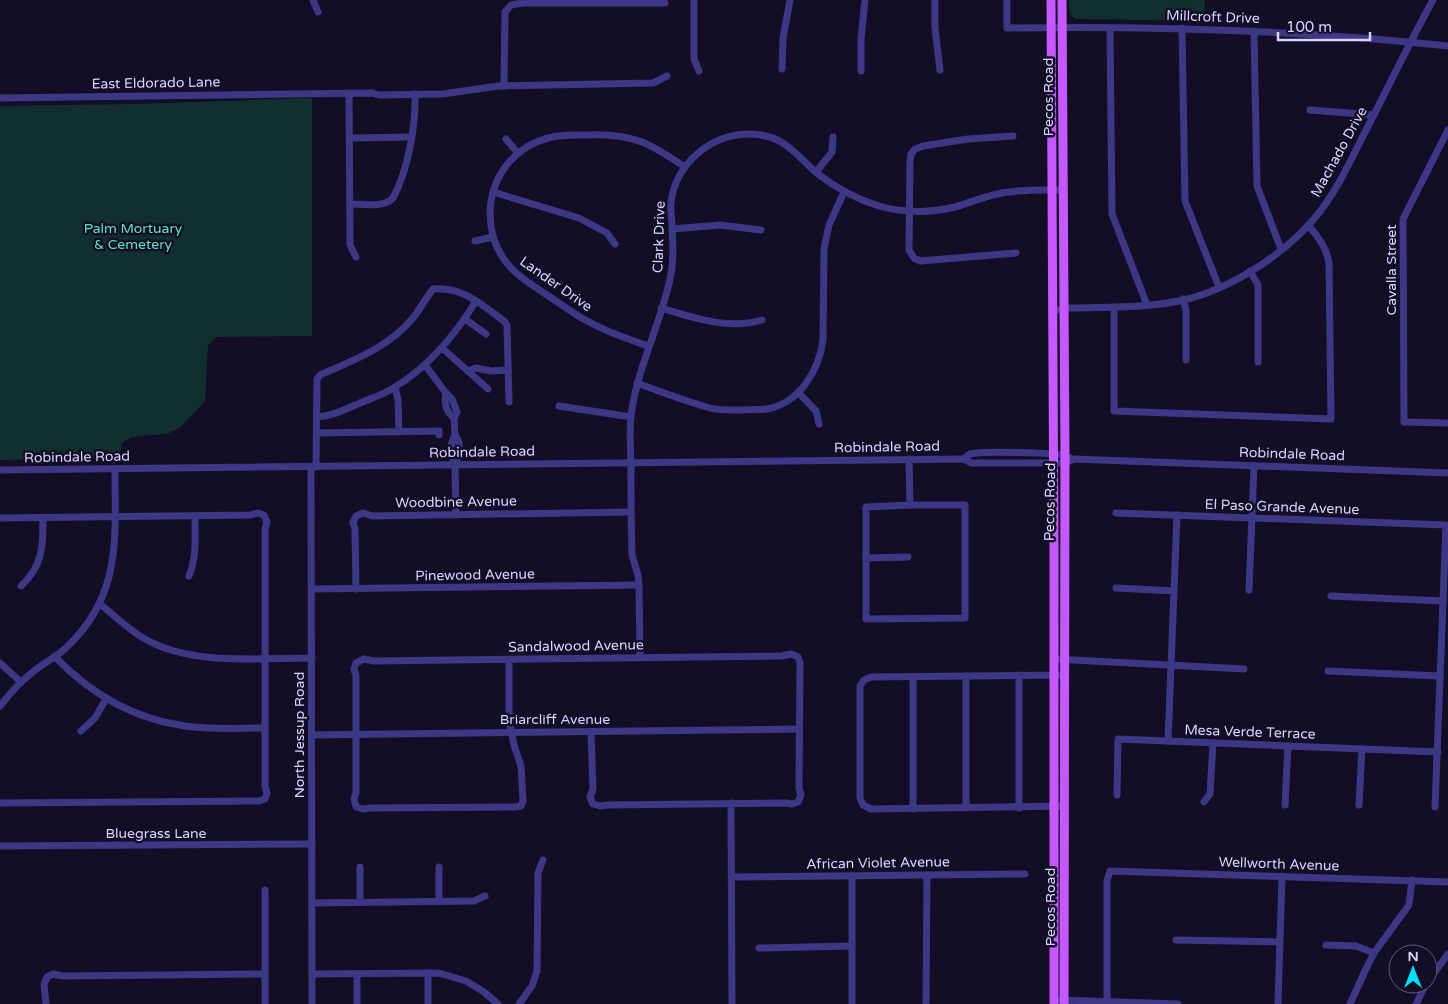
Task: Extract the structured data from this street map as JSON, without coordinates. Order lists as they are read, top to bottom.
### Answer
{
  "streets": {
    "main road": ["Pecos Road"],
    "street": [
      "Millcroft Drive",
      "East Eldorado Lane",
      "Machado Drive",
      "Clark Drive",
      "Cavalla Street",
      "Lander Drive",
      "Robindale Road",
      "Woodbine Avenue",
      "El Paso Grande Avenue",
      "Pinewood Avenue",
      "Sandalwood Avenue",
      "Briarcliff Avenue",
      "Mesa Verde Terrace",
      "North Jessup Road",
      "Bluegrass Lane",
      "African Violet Avenue",
      "Wellworth Avenue"
    ]
  },
  "crossings": [
    ["Millcroft Drive", "Pecos Road"],
    ["Millcroft Drive", "Machado Drive"],
    ["Pecos Road", "Machado Drive"],
    ["Pecos Road", "Clark Drive"],
    ["Pecos Road", "Robindale Road"],
    ["Clark Drive", "Lander Drive"],
    ["Clark Drive", "Robindale Road"],
    ["Clark Drive", "Woodbine Avenue"],
    ["Clark Drive", "Pinewood Avenue"],
    ["Clark Drive", "Sandalwood Avenue"],
    ["Robindale Road", "North Jessup Road"],
    ["Woodbine Avenue", "Pinewood Avenue"],
    ["Pinewood Avenue", "North Jessup Road"],
    ["Sandalwood Avenue", "Briarcliff Avenue"],
    ["Briarcliff Avenue", "North Jessup Road"],
    ["North Jessup Road", "Bluegrass Lane"]
  ],
  "parks": ["Palm Mortuary & Cemetery"],
  "scale_bar": "100 m",
  "north": "top"
}
